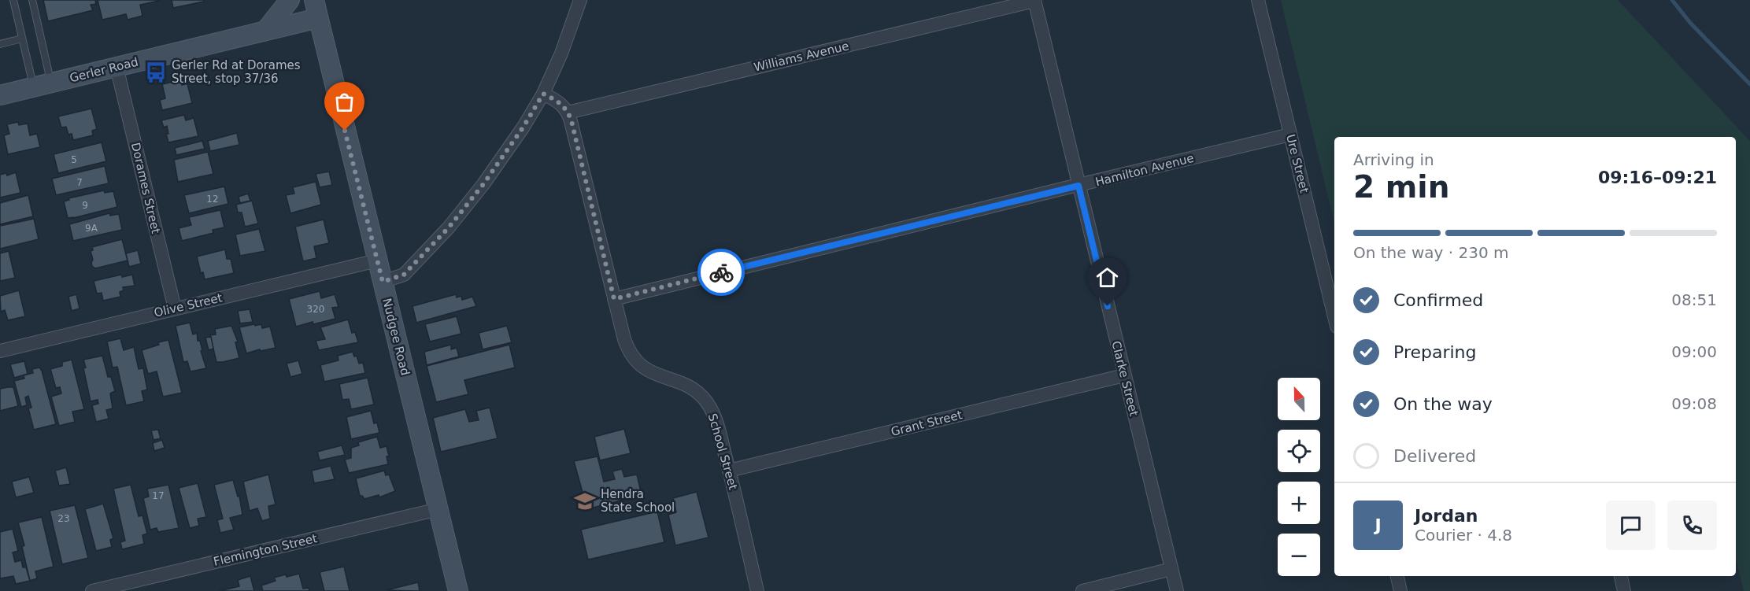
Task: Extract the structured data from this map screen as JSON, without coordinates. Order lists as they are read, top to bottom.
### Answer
{
  "streets": {
    "main road": ["Gerler Road", "Nudgee Road"],
    "street": [
      "Williams Avenue",
      "Ure Street",
      "Hamilton Avenue",
      "Dorames Street",
      "Olive Street",
      "Clarke Street",
      "Grant Street",
      "School Street",
      "Flemington Street"
    ]
  },
  "crossings": [
    ["Williams Avenue", "Clarke Street"],
    ["Williams Avenue", "School Street"],
    ["Gerler Road", "Dorames Street"],
    ["Gerler Road", "Nudgee Road"],
    ["Ure Street", "Hamilton Avenue"],
    ["Hamilton Avenue", "Clarke Street"],
    ["Hamilton Avenue", "School Street"],
    ["Dorames Street", "Olive Street"],
    ["Olive Street", "Nudgee Road"],
    ["Nudgee Road", "Flemington Street"],
    ["Clarke Street", "Grant Street"],
    ["Grant Street", "School Street"]
  ],
  "places": {
    "bus stop": ["Gerler Rd at Dorames Street, stop 37/36"],
    "school or university": ["Hendra State School"]
  },
  "house_numbers": [
    "5",
    "7",
    "12",
    "9",
    "9A",
    "320",
    "17",
    "23"
  ],
  "north": "top",
  "page": {
    "heading": ["2 min", "Arriving in", "09:16–09:21"],
    "panel": ["Jordan", "Courier · 4.8"],
    "bar": "On the way · 230 m",
    "list": [
      ["Confirmed", "08:51"],
      ["Preparing", "09:00"],
      ["On the way", "09:08"],
      "Delivered"
    ],
    "map_buttons": ["+", "−"],
    "round": "J"
  }
}
